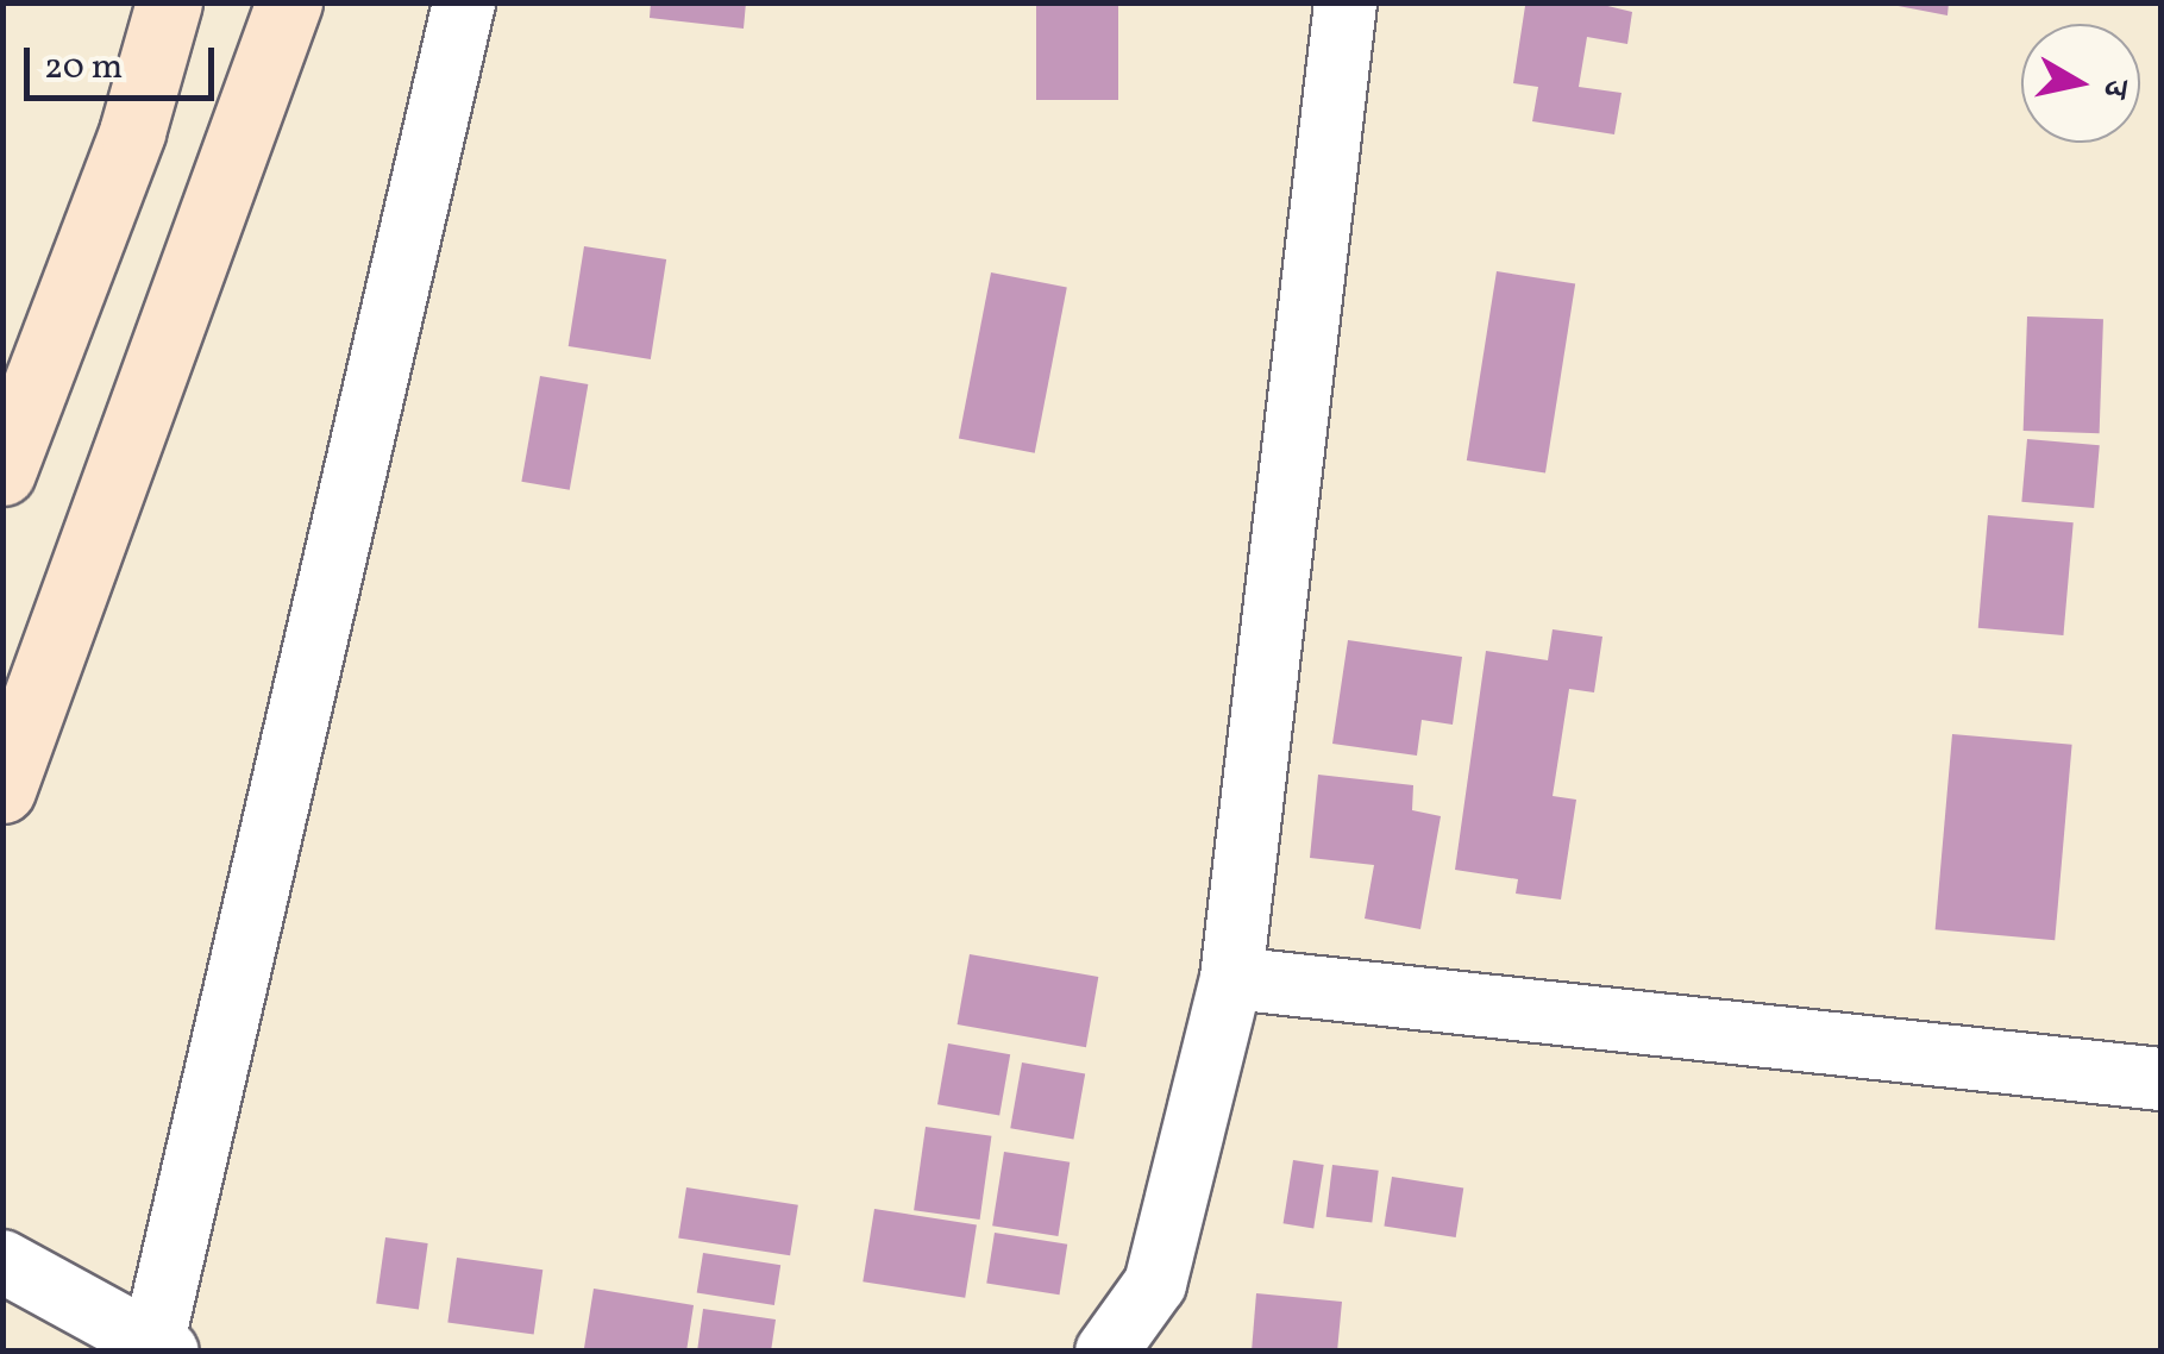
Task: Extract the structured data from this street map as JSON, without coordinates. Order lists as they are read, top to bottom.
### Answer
{
  "scale_bar": "20 m",
  "north": "right"
}
